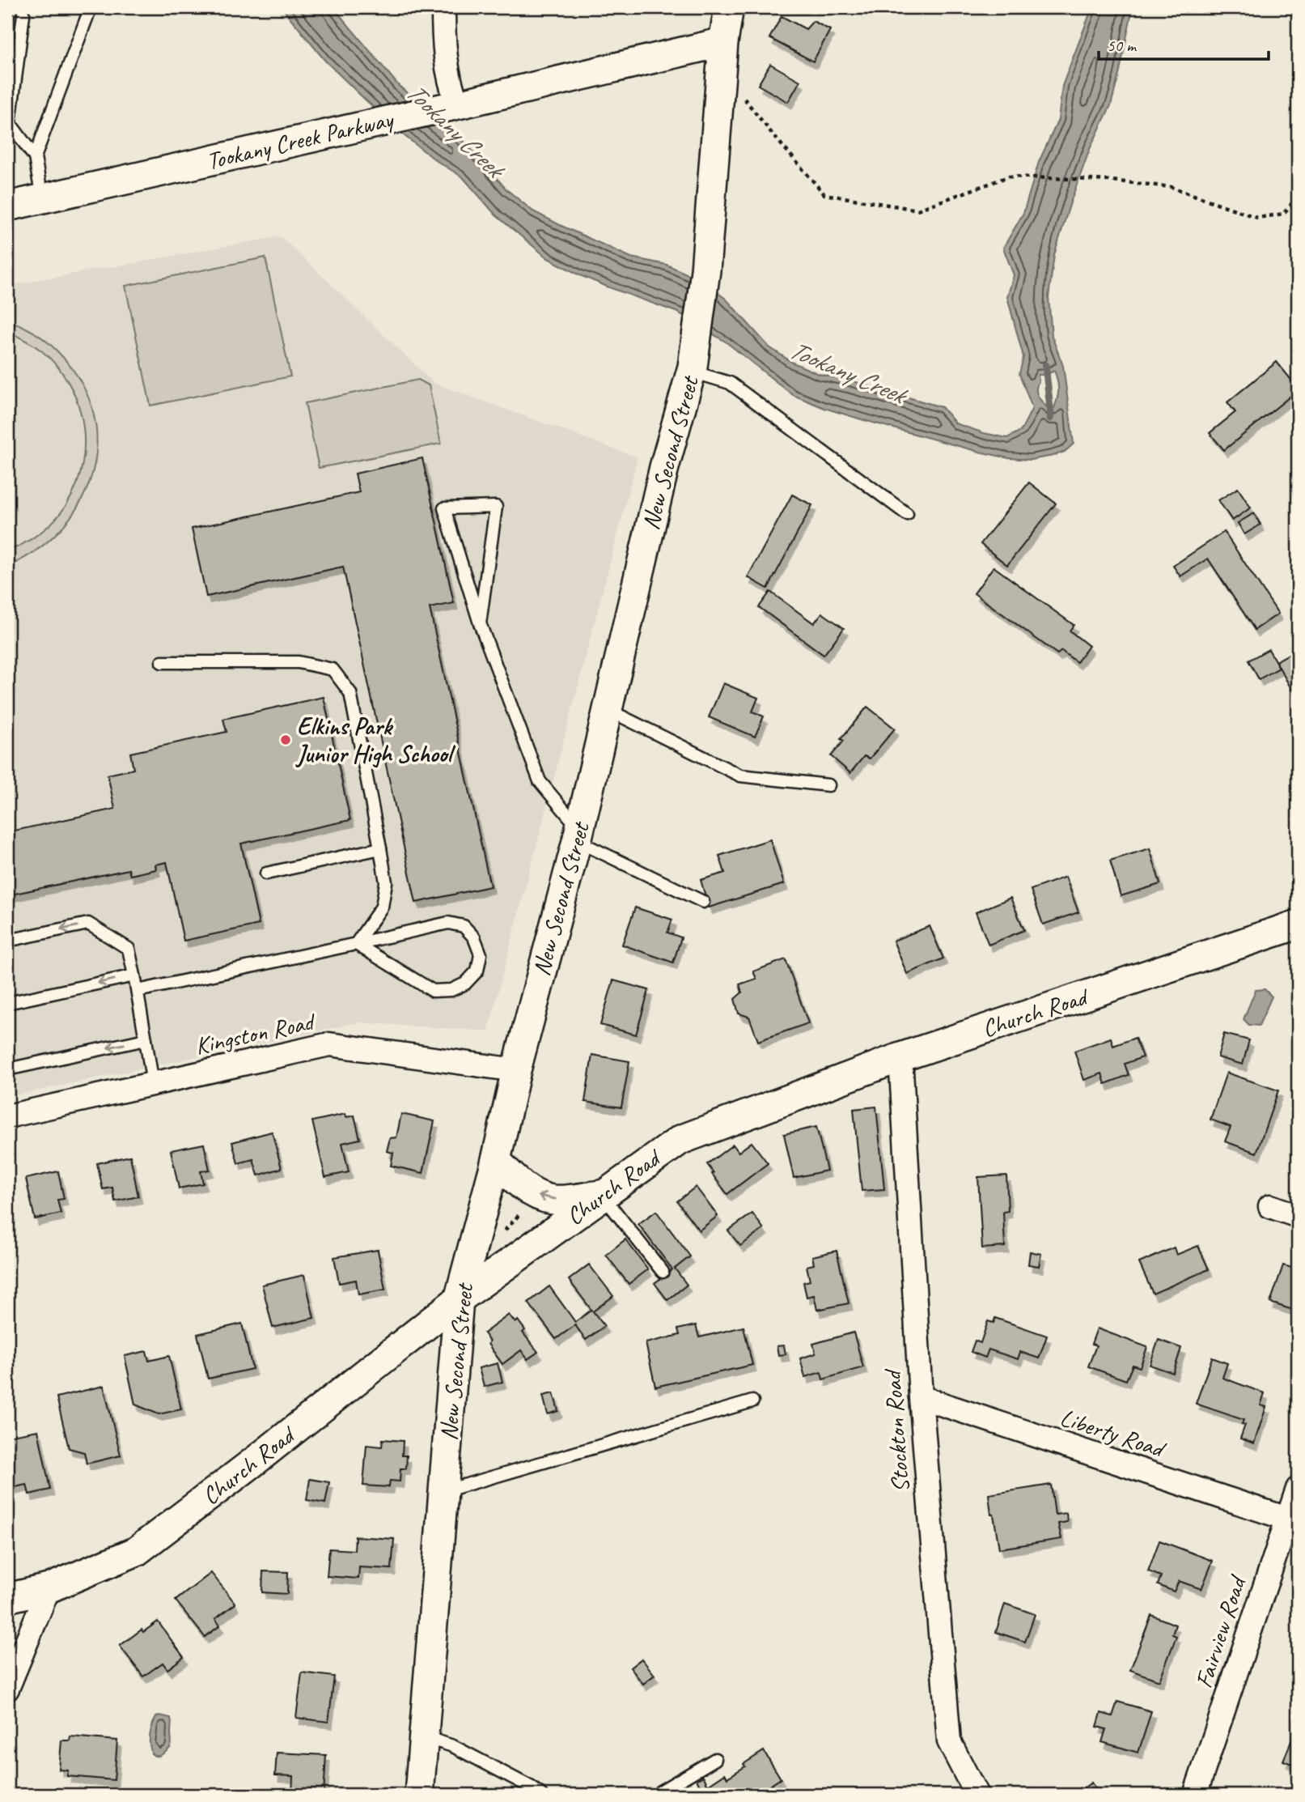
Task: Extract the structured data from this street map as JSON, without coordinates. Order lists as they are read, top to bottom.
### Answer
{
  "streets": {
    "street": [
      "Tookany Creek Parkway",
      "New Second Street",
      "Church Road",
      "Kingston Road",
      "Stockton Road",
      "Liberty Road",
      "Fairview Road"
    ]
  },
  "crossings": [
    ["Tookany Creek Parkway", "New Second Street"],
    ["New Second Street", "Church Road"],
    ["New Second Street", "Kingston Road"],
    ["Church Road", "Stockton Road"],
    ["Stockton Road", "Liberty Road"],
    ["Liberty Road", "Fairview Road"]
  ],
  "water": ["Tookany Creek"],
  "places": ["Elkins Park Junior High School"],
  "scale_bar": "50 m"
}
